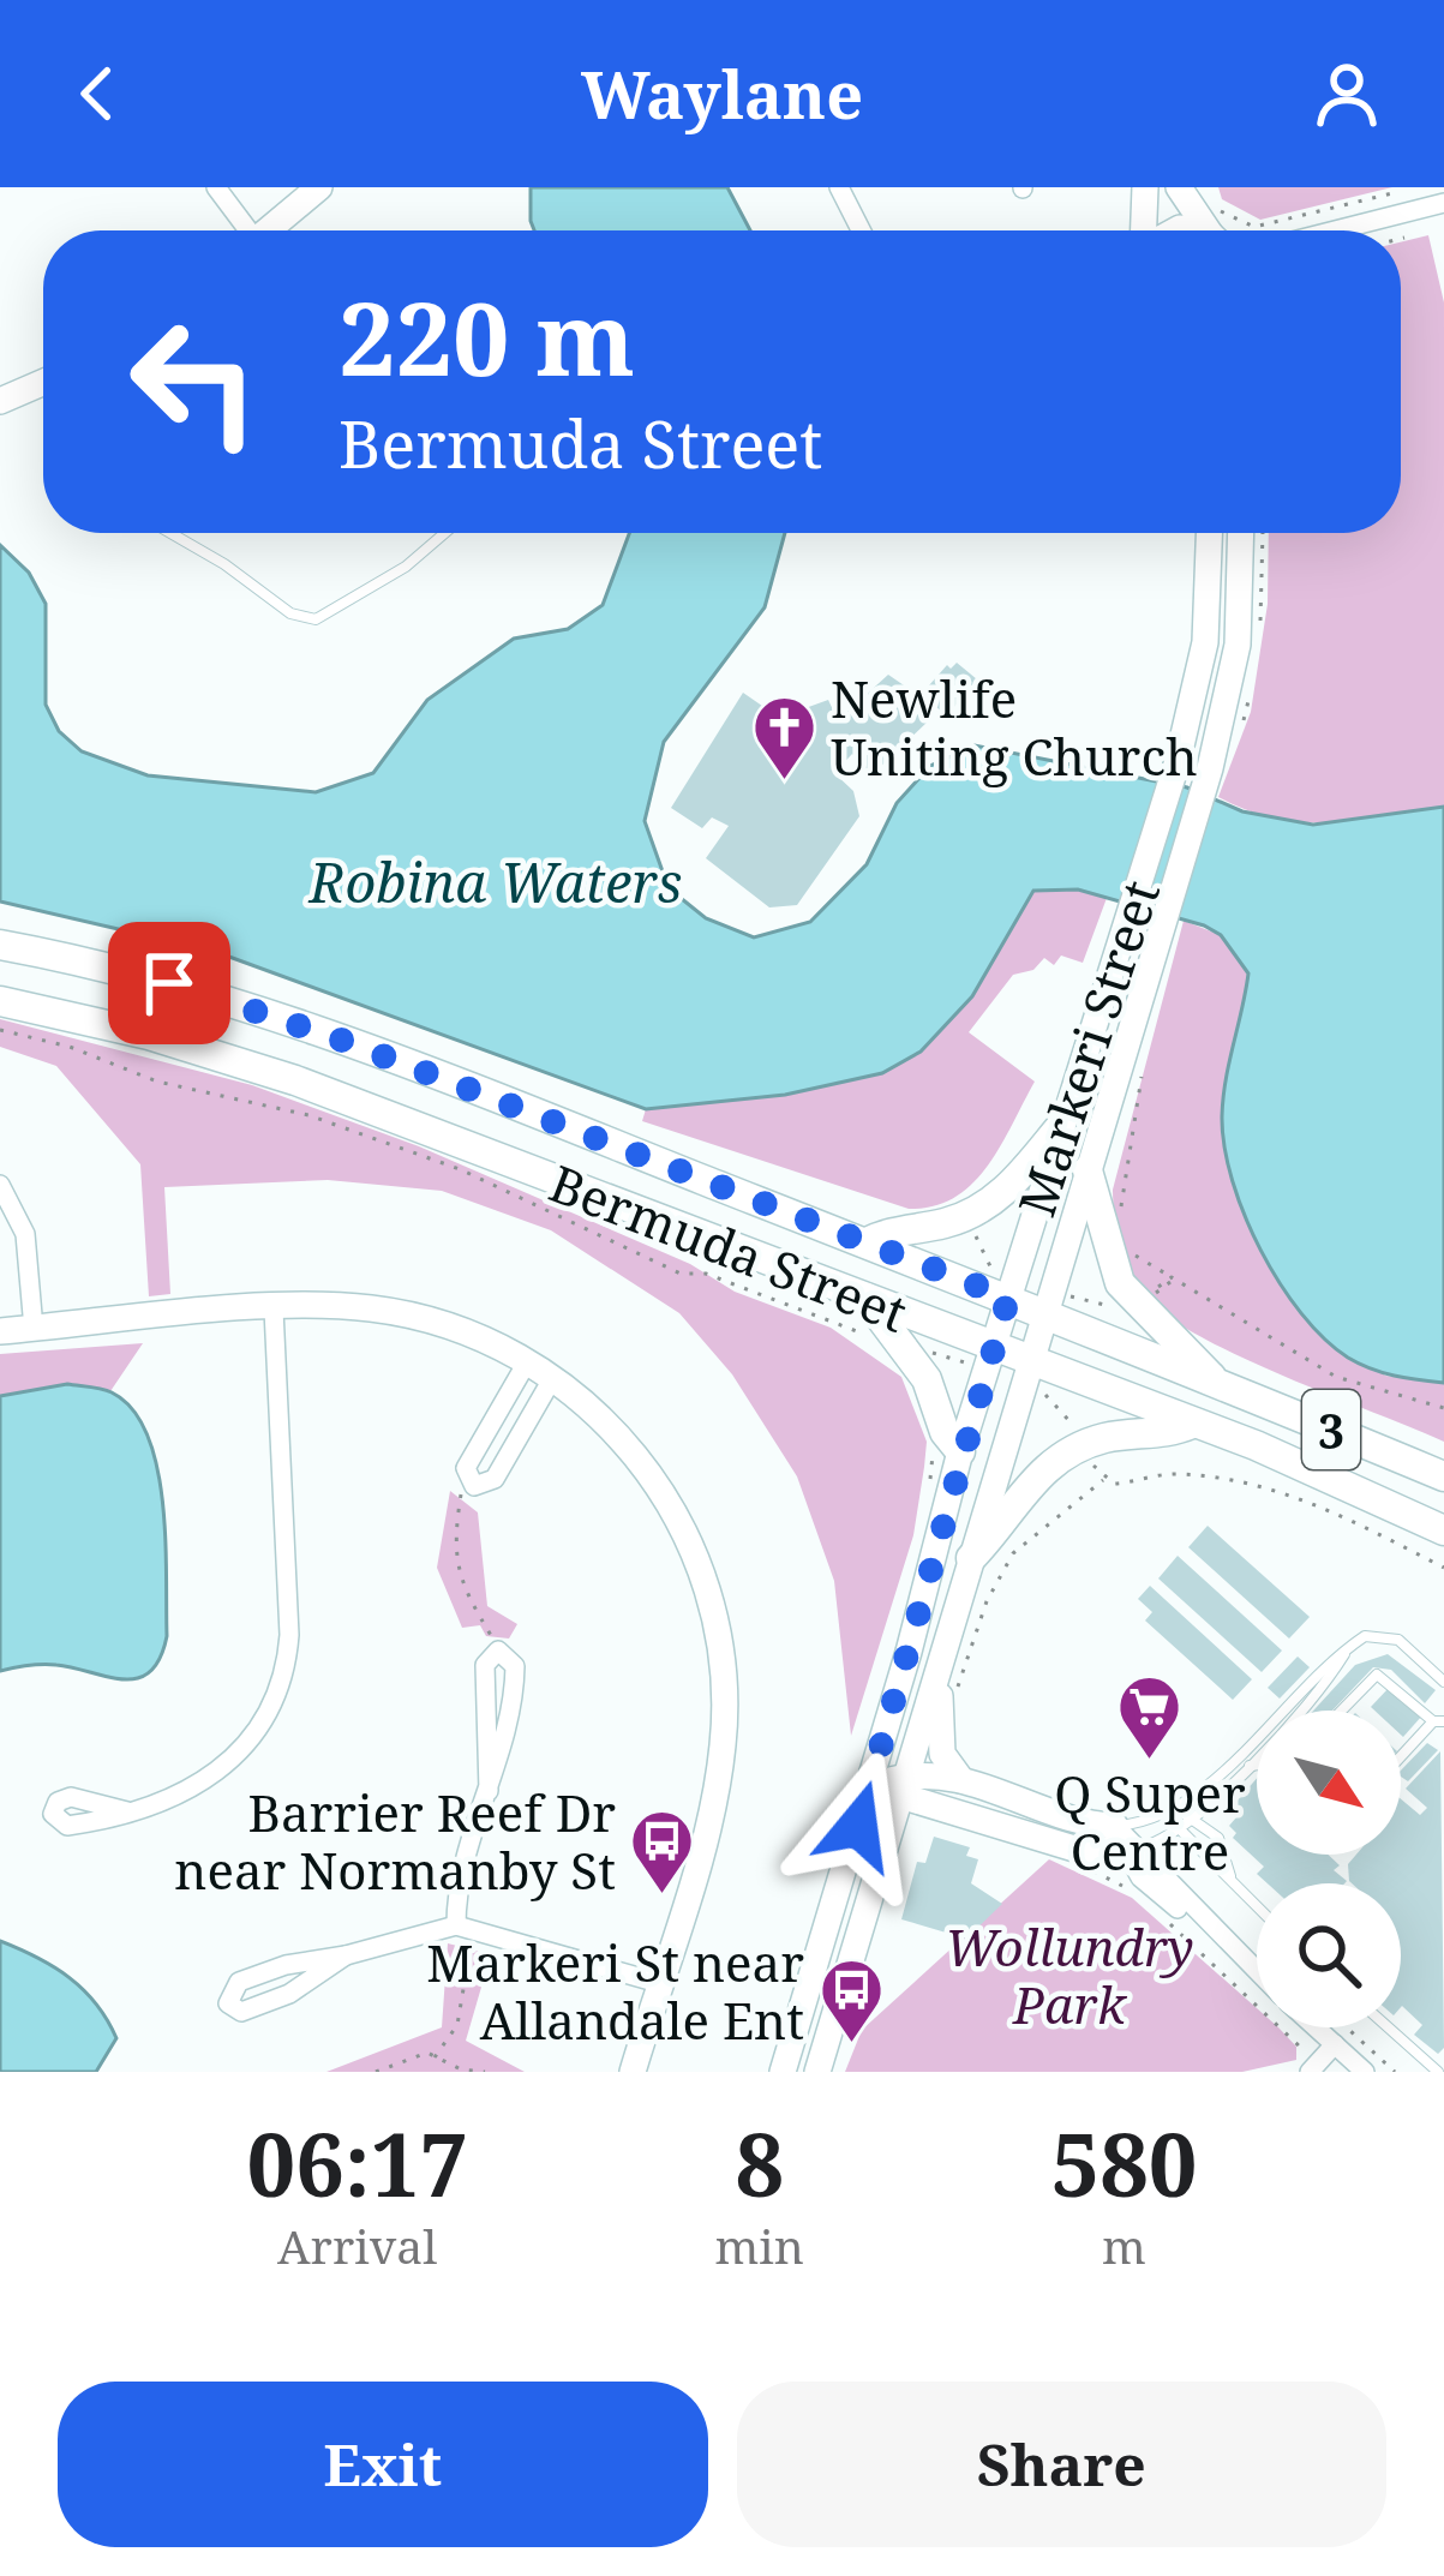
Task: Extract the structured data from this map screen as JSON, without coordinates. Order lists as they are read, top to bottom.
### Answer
{
  "streets": {
    "main road": ["Markeri Street", "Bermuda Street", "3"]
  },
  "crossings": [
    ["Markeri Street", "Bermuda Street"]
  ],
  "water": ["Robina Waters"],
  "parks": ["Wollundry Park"],
  "places": {
    "church": ["Newlife Uniting Church"],
    "supermarket": ["Q Super Centre"],
    "bus stop": ["Barrier Reef Dr near Normanby St", "Markeri St near Allandale Ent"]
  },
  "north": "bottom right",
  "page": {
    "header": "Waylane",
    "turn": ["220 m", "Bermuda Street"],
    "eta": [
      "06:17",
      "Arrival",
      "8",
      "min",
      "580",
      "m"
    ],
    "buttons": ["Exit", "Share"]
  }
}
